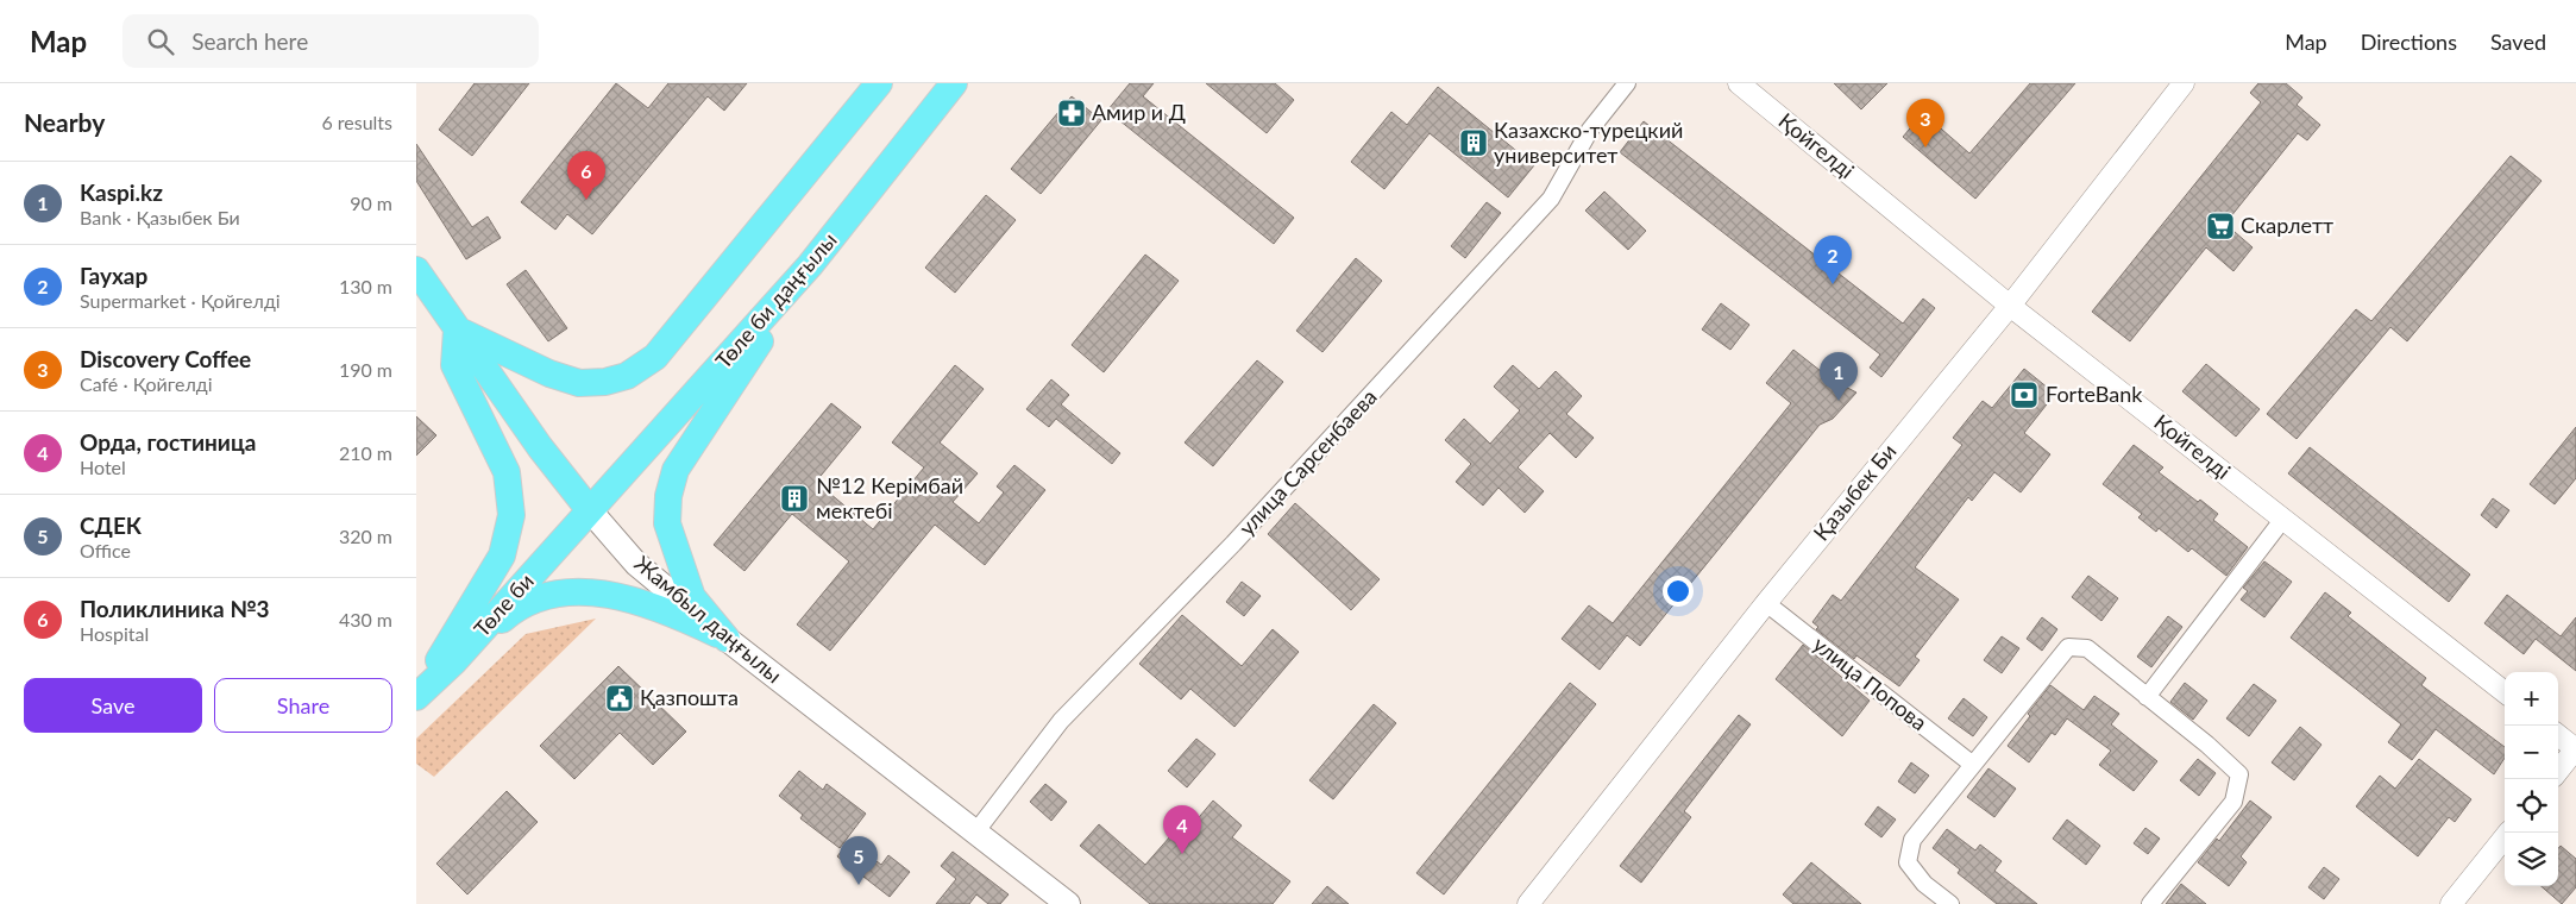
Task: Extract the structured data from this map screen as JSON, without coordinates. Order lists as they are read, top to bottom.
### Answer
{
  "streets": {
    "main road": ["Төле би даңғылы", "Төле би", "Жамбыл даңғылы"],
    "street": [
      "Қойгелді",
      "улица Сарсенбаева",
      "Қазыбек Би",
      "улица Попова"
    ]
  },
  "crossings": [
    ["Қойгелді", "Қазыбек Би"],
    ["Төле би даңғылы", "Төле би"],
    ["Төле би даңғылы", "Жамбыл даңғылы"],
    ["улица Сарсенбаева", "Жамбыл даңғылы"],
    ["Қазыбек Би", "улица Попова"],
    ["Төле би", "Жамбыл даңғылы"]
  ],
  "places": {
    "pharmacy": ["Амир и Д"],
    "building": ["Казахско-турецкий университет", "№12 Керімбай мектебі"],
    "supermarket": ["Скарлетт"],
    "bank": ["ForteBank"],
    "public building": ["Қазпошта"]
  },
  "page": {
    "header": "Map",
    "search": "Search here",
    "nav": ["Map", "Directions", "Saved"],
    "heading": ["Nearby", "6 results"],
    "pins": [
      "3",
      "6",
      "2",
      "1",
      "4",
      "5"
    ],
    "list": [
      {
        "mark": "1",
        "name": "Kaspi.kz",
        "note": "Bank · Қазыбек Би",
        "value": "90 m"
      },
      {
        "mark": "2",
        "name": "Гаухар",
        "note": "Supermarket · Қойгелді",
        "value": "130 m"
      },
      {
        "mark": "3",
        "name": "Discovery Coffee",
        "note": "Café · Қойгелді",
        "value": "190 m"
      },
      {
        "mark": "4",
        "name": "Орда, гостиница",
        "note": "Hotel",
        "value": "210 m"
      },
      {
        "mark": "5",
        "name": "СДЕК",
        "note": "Office",
        "value": "320 m"
      },
      {
        "mark": "6",
        "name": "Поликлиника №3",
        "note": "Hospital",
        "value": "430 m"
      }
    ],
    "buttons": ["Save", "Share"],
    "map_buttons": ["+", "−"]
  }
}
